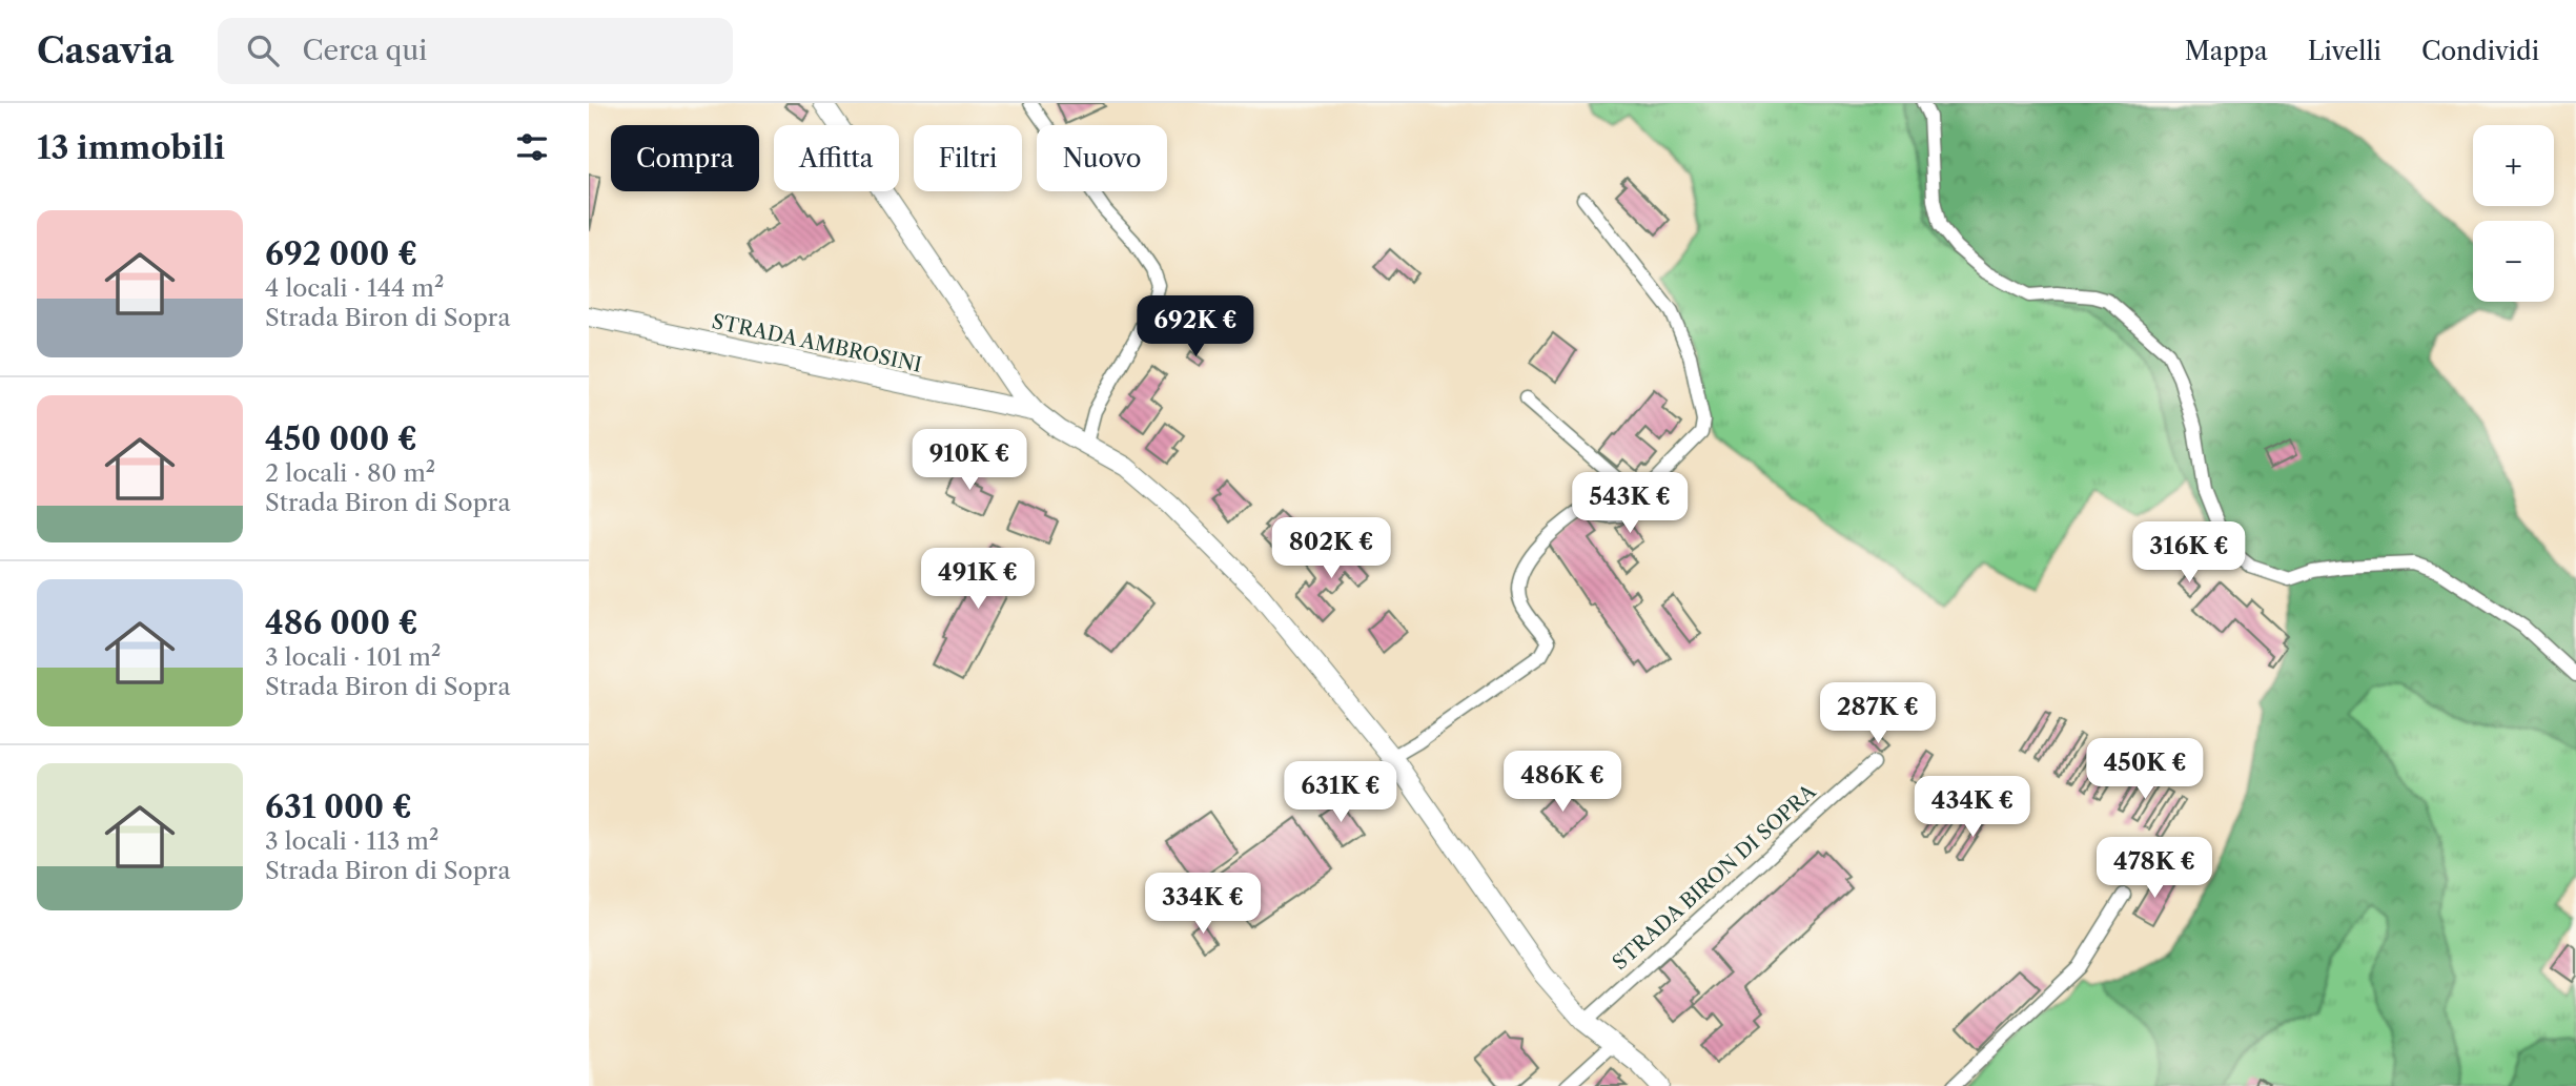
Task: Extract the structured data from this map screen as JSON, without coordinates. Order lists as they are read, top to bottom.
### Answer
{
  "streets": {
    "street": ["STRADA AMBROSINI", "STRADA BIRON DI SOPRA"]
  },
  "page": {
    "header": "Casavia",
    "search": "Cerca qui",
    "nav": ["Mappa", "Livelli", "Condividi"],
    "heading": "13 immobili",
    "map_buttons": ["+", "−"],
    "chip": [
      "Compra",
      "Affitta",
      "Filtri",
      "Nuovo"
    ],
    "list": [
      {
        "name": "692 000 €",
        "note": "4 locali · 144 m² · Strada Biron di Sopra"
      },
      {
        "name": "450 000 €",
        "note": "2 locali · 80 m² · Strada Biron di Sopra"
      },
      {
        "name": "486 000 €",
        "note": "3 locali · 101 m² · Strada Biron di Sopra"
      },
      {
        "name": "631 000 €",
        "note": "3 locali · 113 m² · Strada Biron di Sopra"
      }
    ],
    "price": [
      "692K €",
      "910K €",
      "543K €",
      "802K €",
      "316K €",
      "491K €",
      "287K €",
      "450K €",
      "486K €",
      "631K €",
      "434K €",
      "478K €",
      "334K €"
    ]
  }
}
